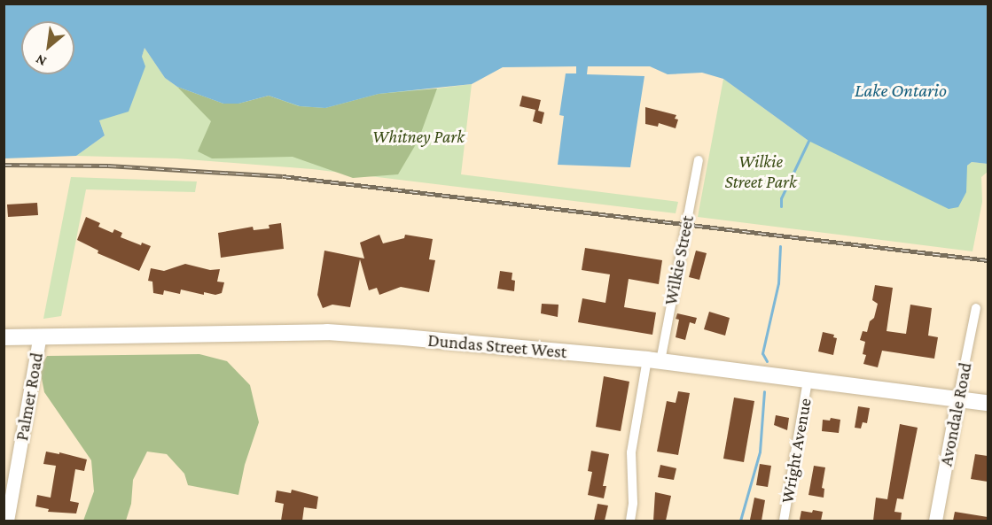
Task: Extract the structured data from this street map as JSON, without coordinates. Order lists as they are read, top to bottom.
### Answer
{
  "streets": {
    "main road": ["Dundas Street West"],
    "street": [
      "Wilkie Street",
      "Palmer Road",
      "Avondale Road",
      "Wright Avenue"
    ]
  },
  "crossings": [
    ["Wilkie Street", "Dundas Street West"],
    ["Dundas Street West", "Palmer Road"],
    ["Dundas Street West", "Avondale Road"],
    ["Dundas Street West", "Wright Avenue"]
  ],
  "water": ["Lake Ontario"],
  "parks": ["Whitney Park", "Wilkie Street Park"],
  "north": "bottom left"
}
